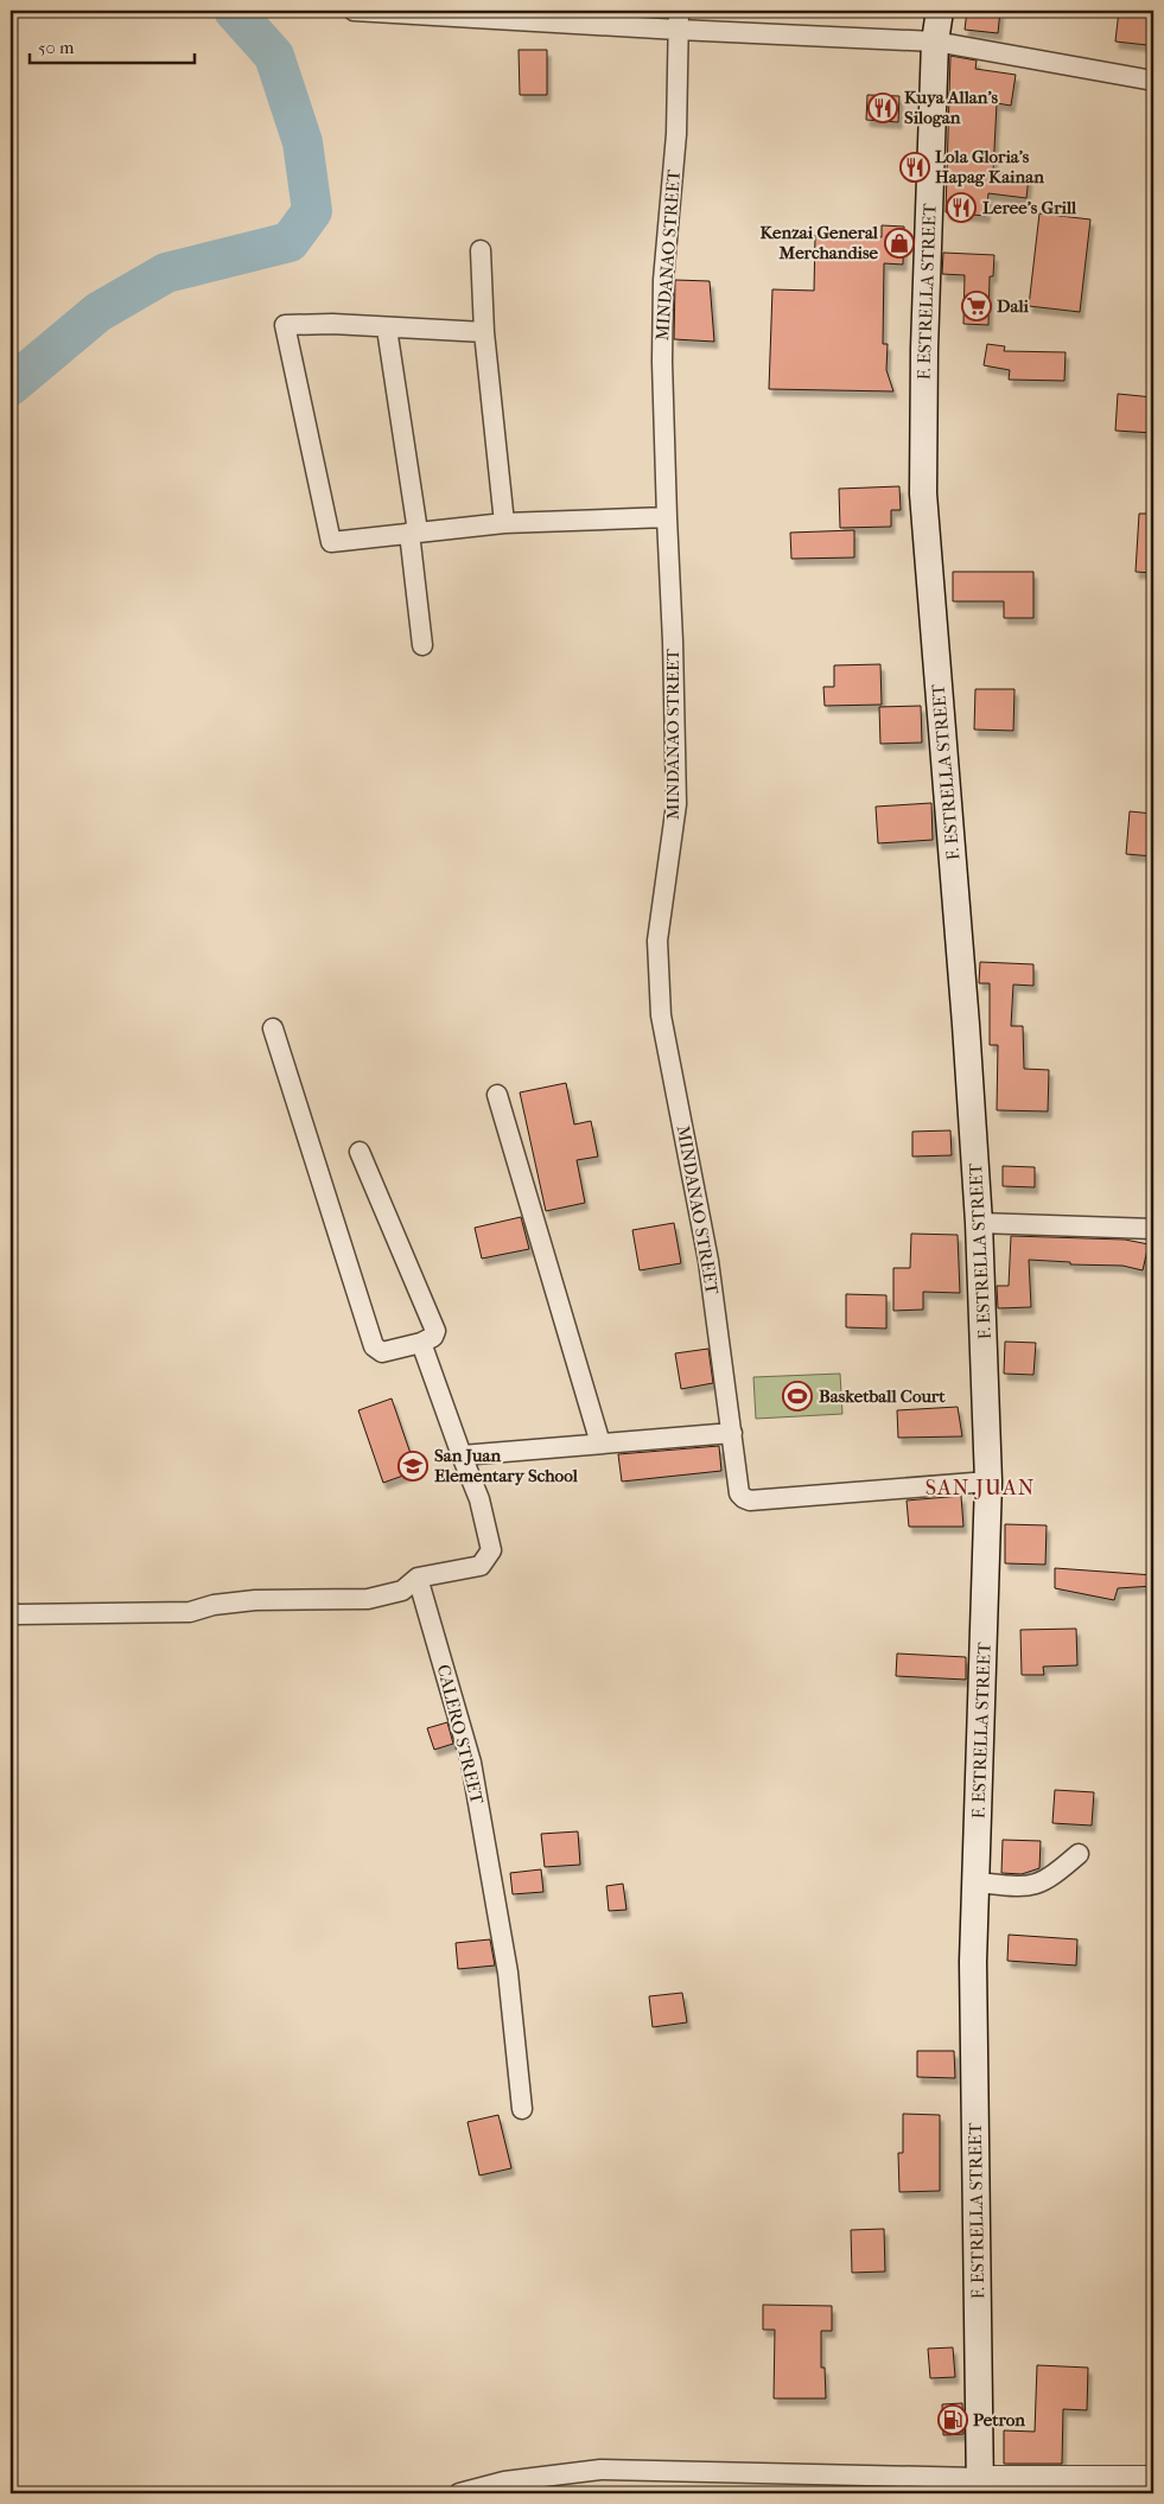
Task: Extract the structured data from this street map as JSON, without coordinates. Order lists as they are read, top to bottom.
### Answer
{
  "streets": {
    "main road": ["F. ESTRELLA STREET"],
    "street": ["MINDANAO STREET", "CALERO STREET"]
  },
  "crossings": [
    ["MINDANAO STREET", "F. ESTRELLA STREET"]
  ],
  "districts": ["SAN JUAN"],
  "places": {
    "restaurant": ["Kuya Allan's Silogan", "Lola Gloria's Hapag Kainan", "Leree's Grill"],
    "shop": ["Kenzai General Merchandise"],
    "supermarket": ["Dali"],
    "sports": ["Basketball Court"],
    "school or university": ["San Juan Elementary School"],
    "fuel station": ["Petron"]
  },
  "scale_bar": "50 m"
}
